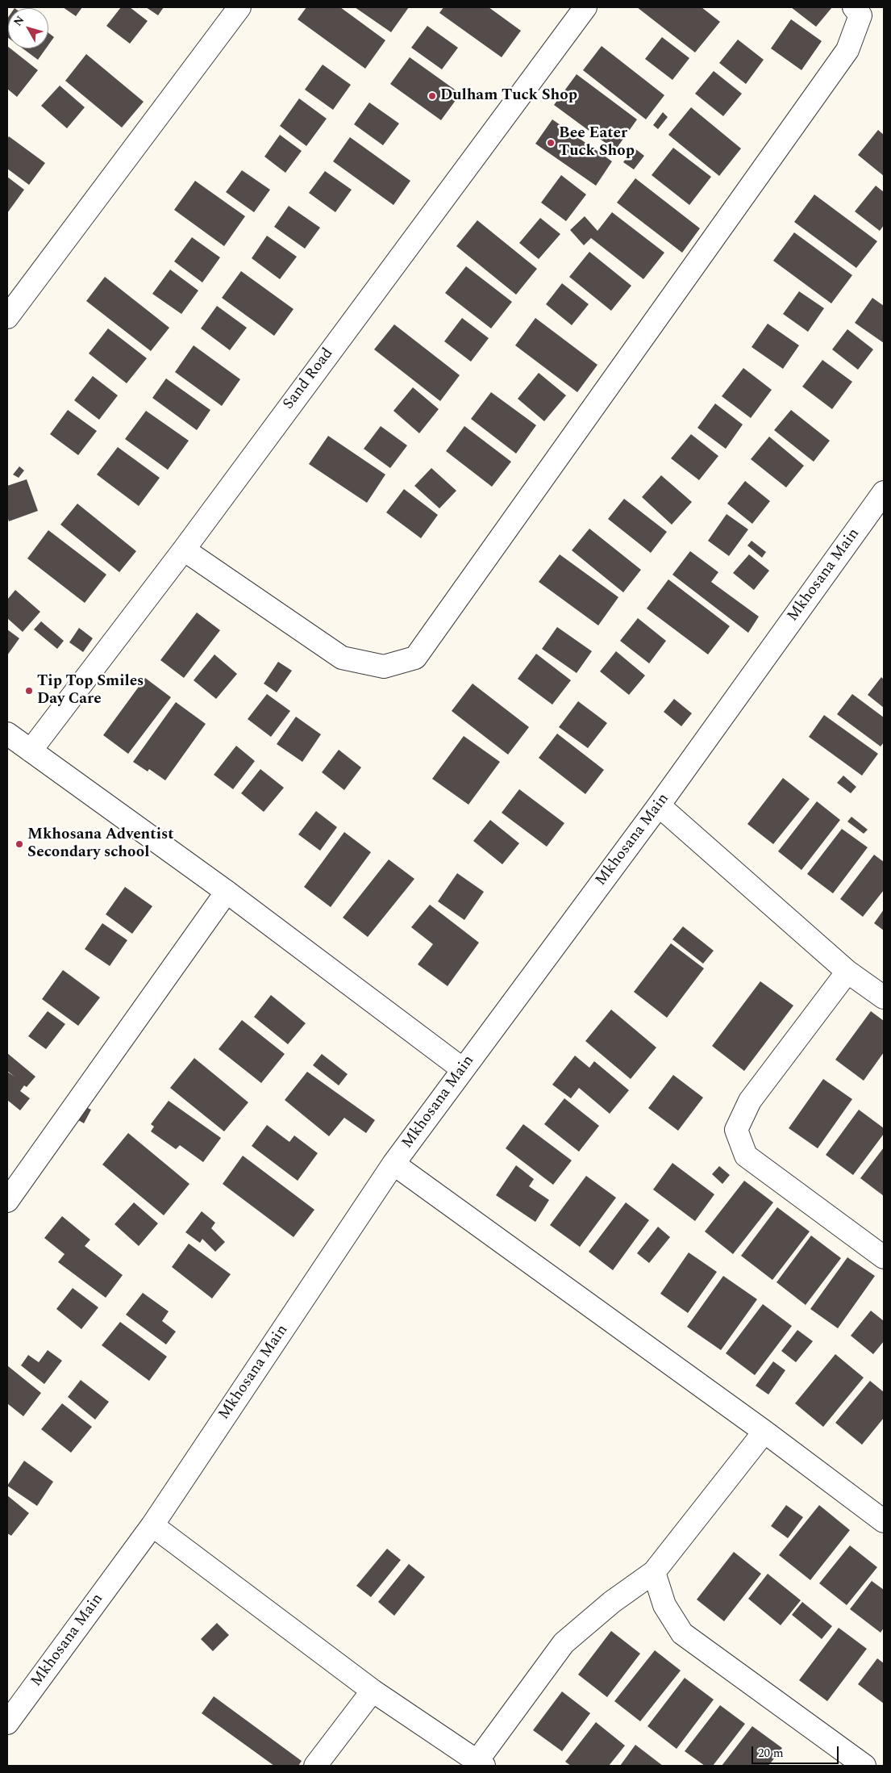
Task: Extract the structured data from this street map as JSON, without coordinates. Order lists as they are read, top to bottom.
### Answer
{
  "streets": {
    "street": ["Sand Road", "Mkhosana Main"]
  },
  "places": [
    "Dulham Tuck Shop",
    "Bee Eater Tuck Shop",
    "Tip Top Smiles Day Care",
    "Mkhosana Adventist Secondary school"
  ],
  "scale_bar": "20 m",
  "north": "top left"
}
